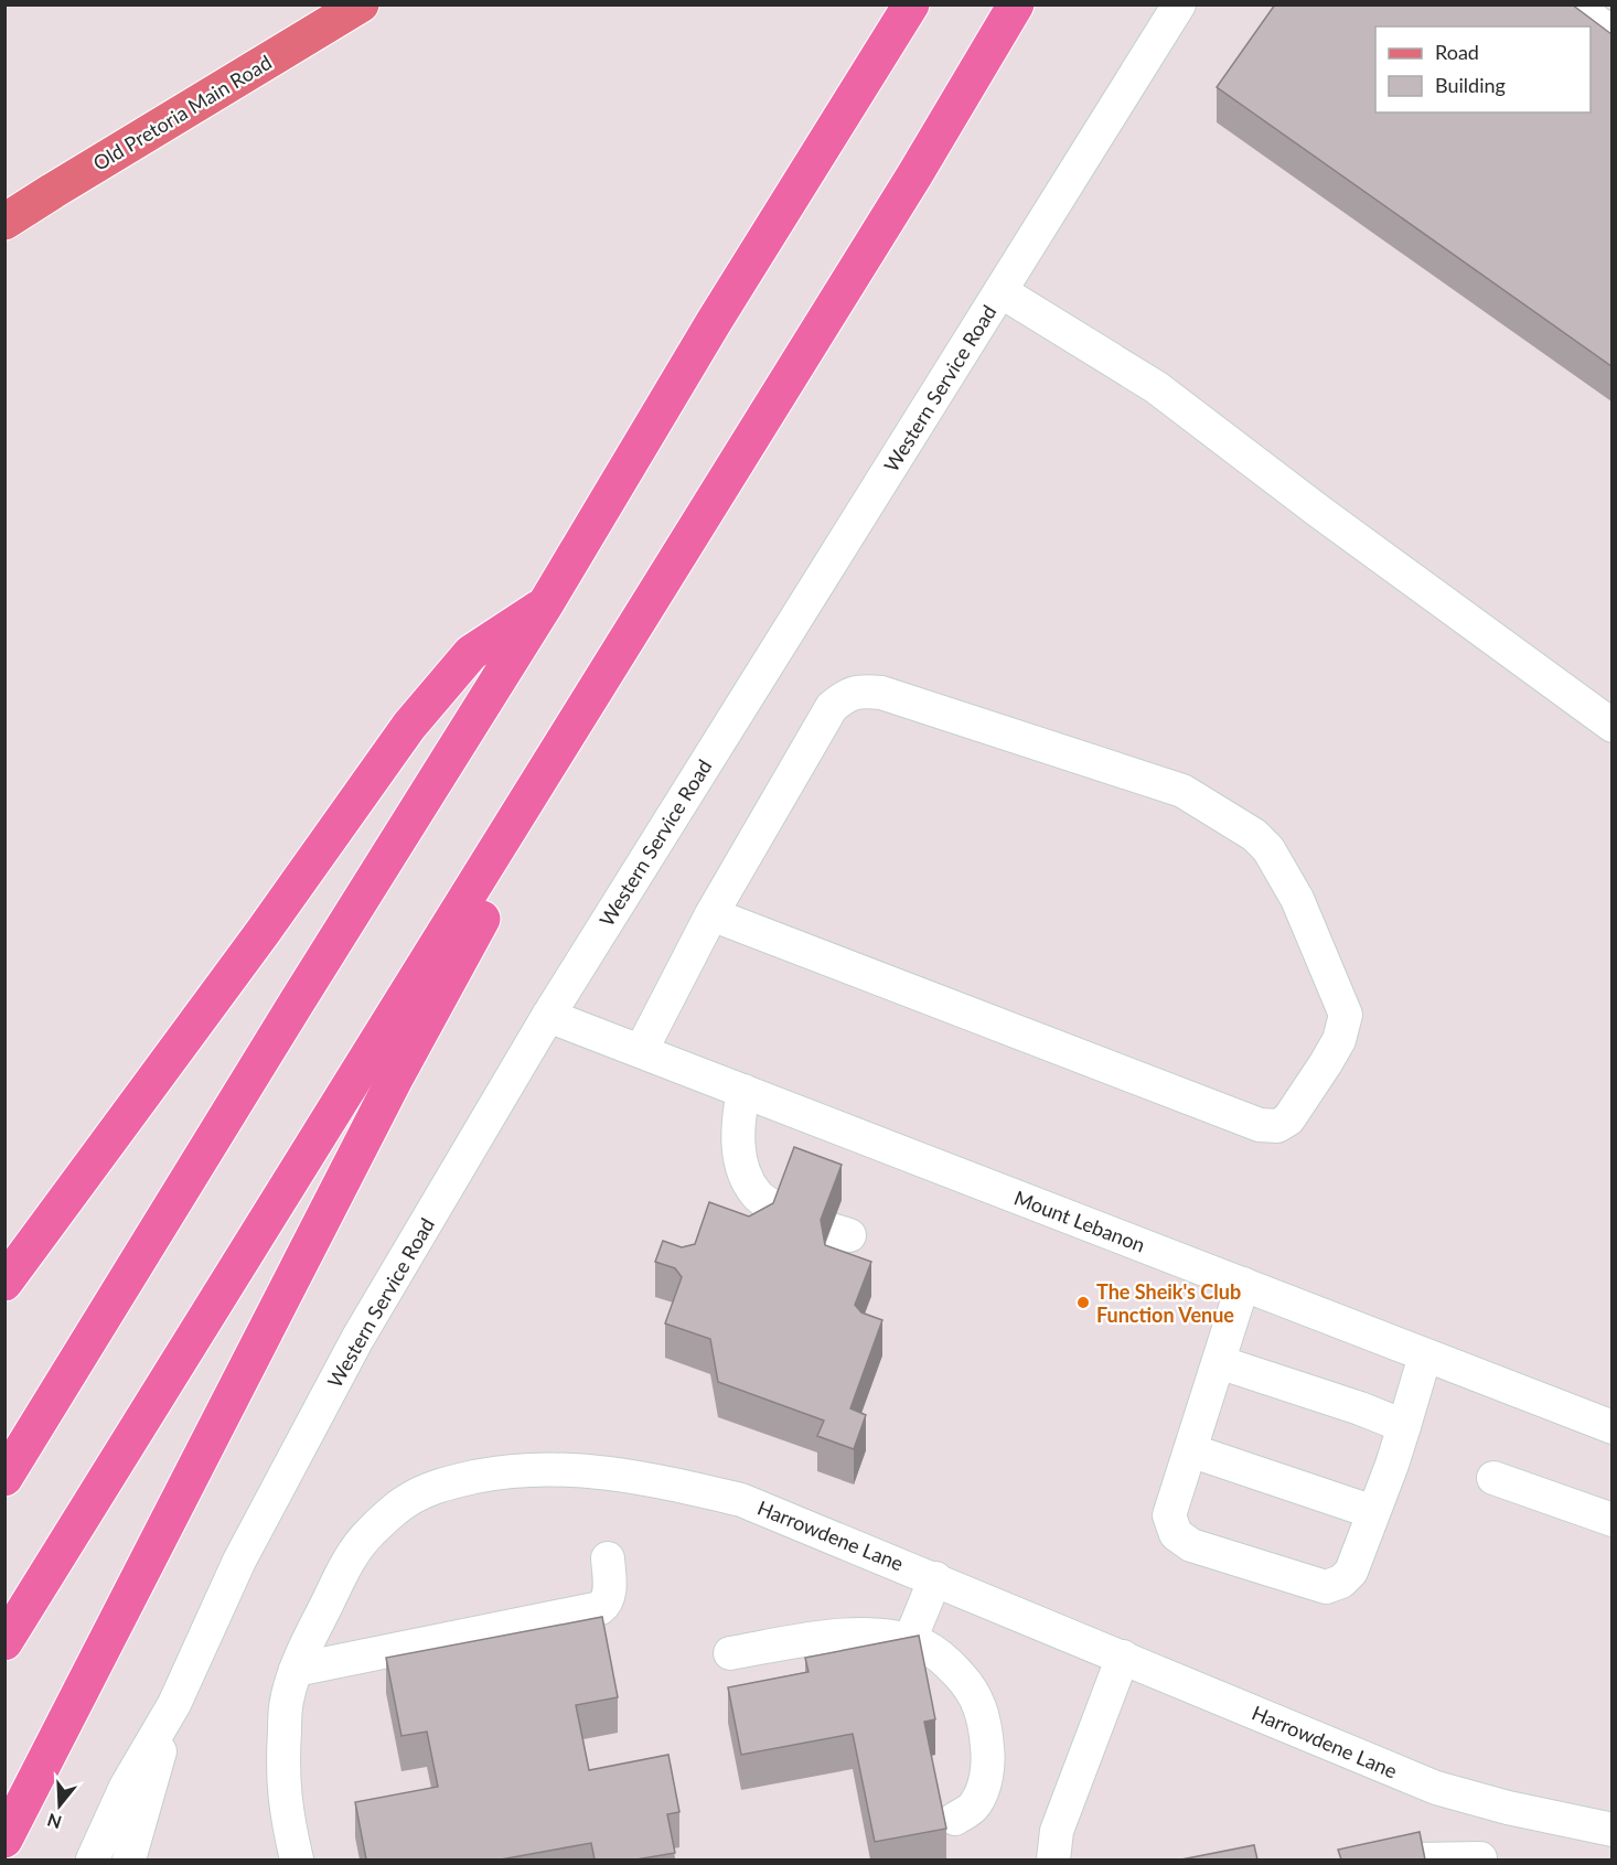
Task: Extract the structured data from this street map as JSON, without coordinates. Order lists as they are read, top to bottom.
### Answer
{
  "streets": {
    "main road": ["Old Pretoria Main Road"],
    "street": ["Western Service Road", "Mount Lebanon", "Harrowdene Lane"]
  },
  "crossings": [
    ["Western Service Road", "Mount Lebanon"]
  ],
  "places": ["The Sheik's Club Function Venue"],
  "legend": ["Road", "Building"],
  "north": "bottom"
}
